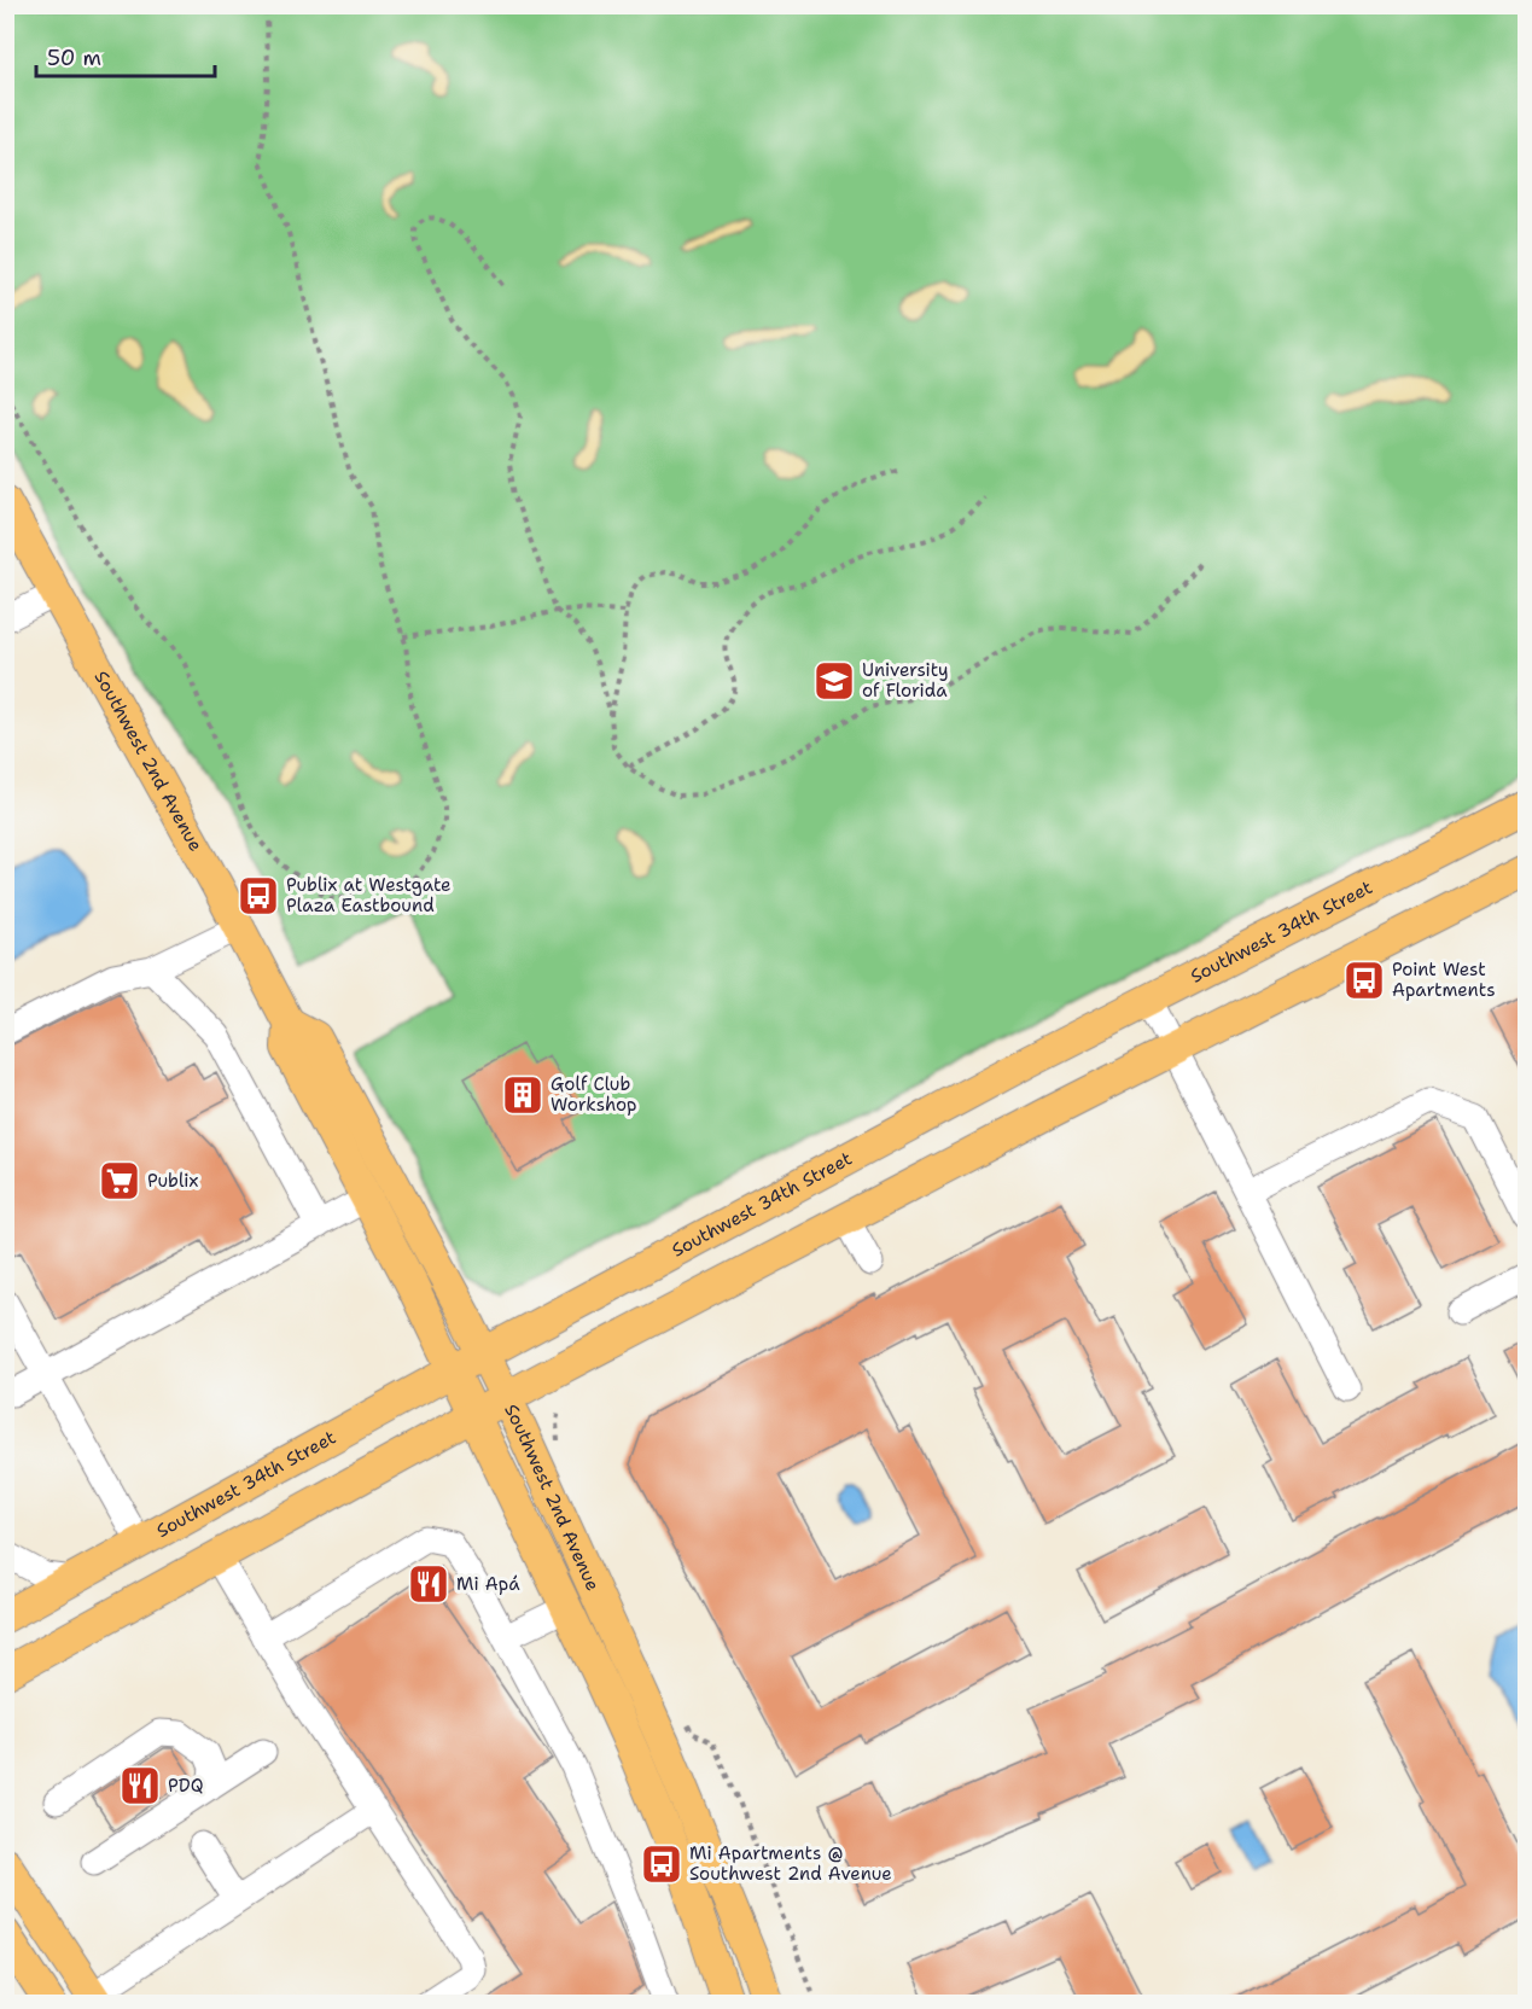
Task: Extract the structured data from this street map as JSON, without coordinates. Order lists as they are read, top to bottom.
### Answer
{
  "streets": {
    "main road": ["Southwest 2nd Avenue", "Southwest 34th Street"]
  },
  "crossings": [
    ["Southwest 2nd Avenue", "Southwest 34th Street"]
  ],
  "places": {
    "school or university": ["University of Florida"],
    "bus stop": ["Publix at Westgate Plaza Eastbound", "Point West Apartments", "Mi Apartments @ Southwest 2nd Avenue"],
    "building": ["Golf Club Workshop"],
    "supermarket": ["Publix"],
    "restaurant": ["Mi Apá", "PDQ"]
  },
  "scale_bar": "50 m"
}
